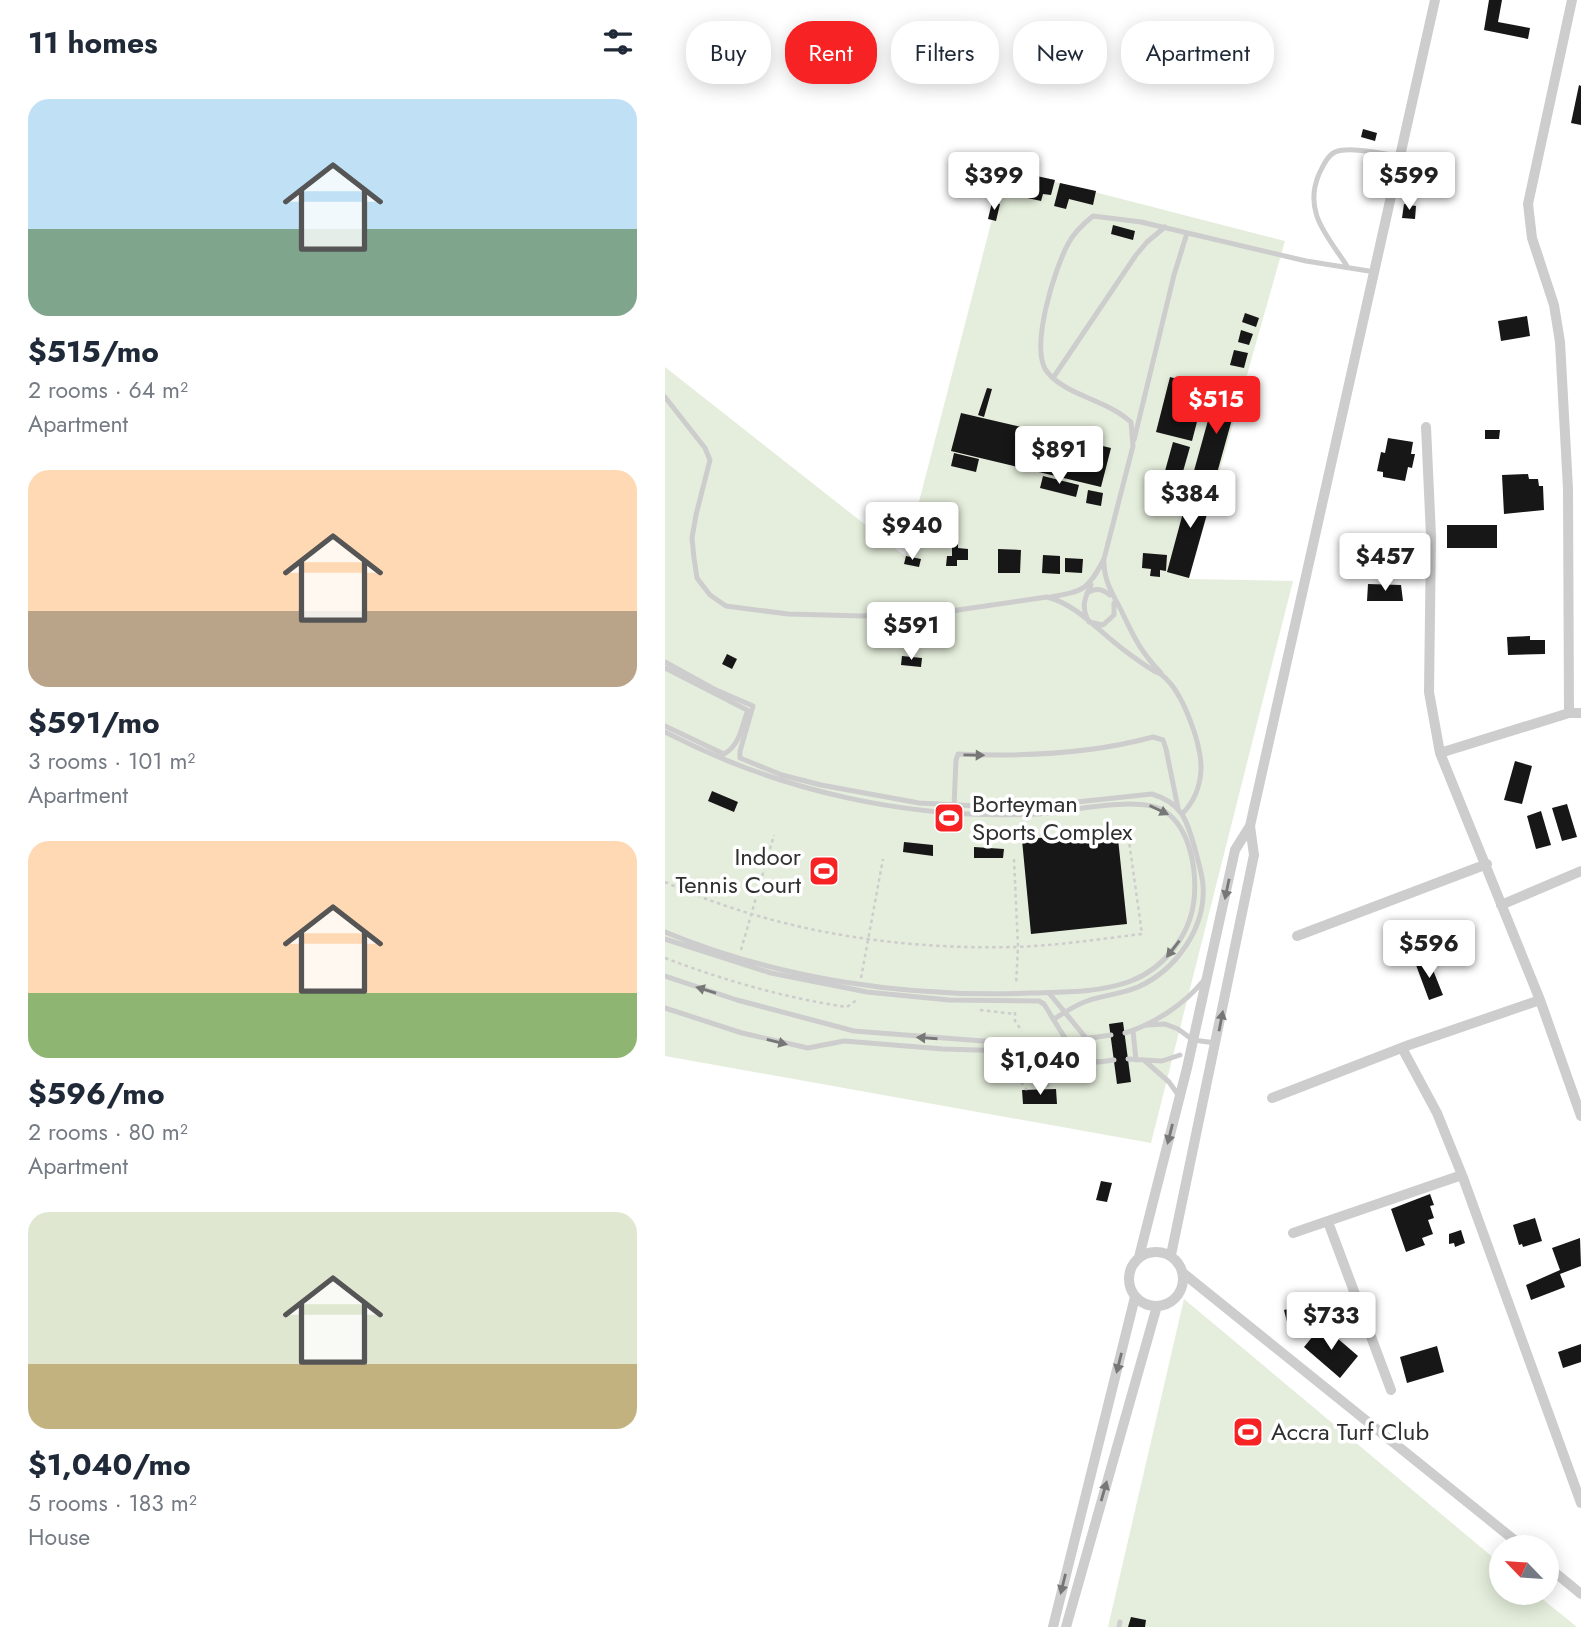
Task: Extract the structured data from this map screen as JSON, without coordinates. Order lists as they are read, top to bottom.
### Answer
{
  "places": {
    "sports": ["Borteyman Sports Complex", "Indoor Tennis Court", "Accra Turf Club"]
  },
  "north": "top left",
  "page": {
    "heading": "11 homes",
    "chip": [
      "Buy",
      "Rent",
      "Filters",
      "New",
      "Apartment"
    ],
    "list": [
      {
        "name": "$515/mo",
        "note": "2 rooms · 64 m² · Apartment"
      },
      {
        "name": "$591/mo",
        "note": "3 rooms · 101 m² · Apartment"
      },
      {
        "name": "$596/mo",
        "note": "2 rooms · 80 m² · Apartment"
      },
      {
        "name": "$1,040/mo",
        "note": "5 rooms · 183 m² · House"
      }
    ],
    "price": [
      "$399",
      "$599",
      "$515",
      "$891",
      "$384",
      "$940",
      "$457",
      "$591",
      "$596",
      "$1,040",
      "$733"
    ]
  }
}
